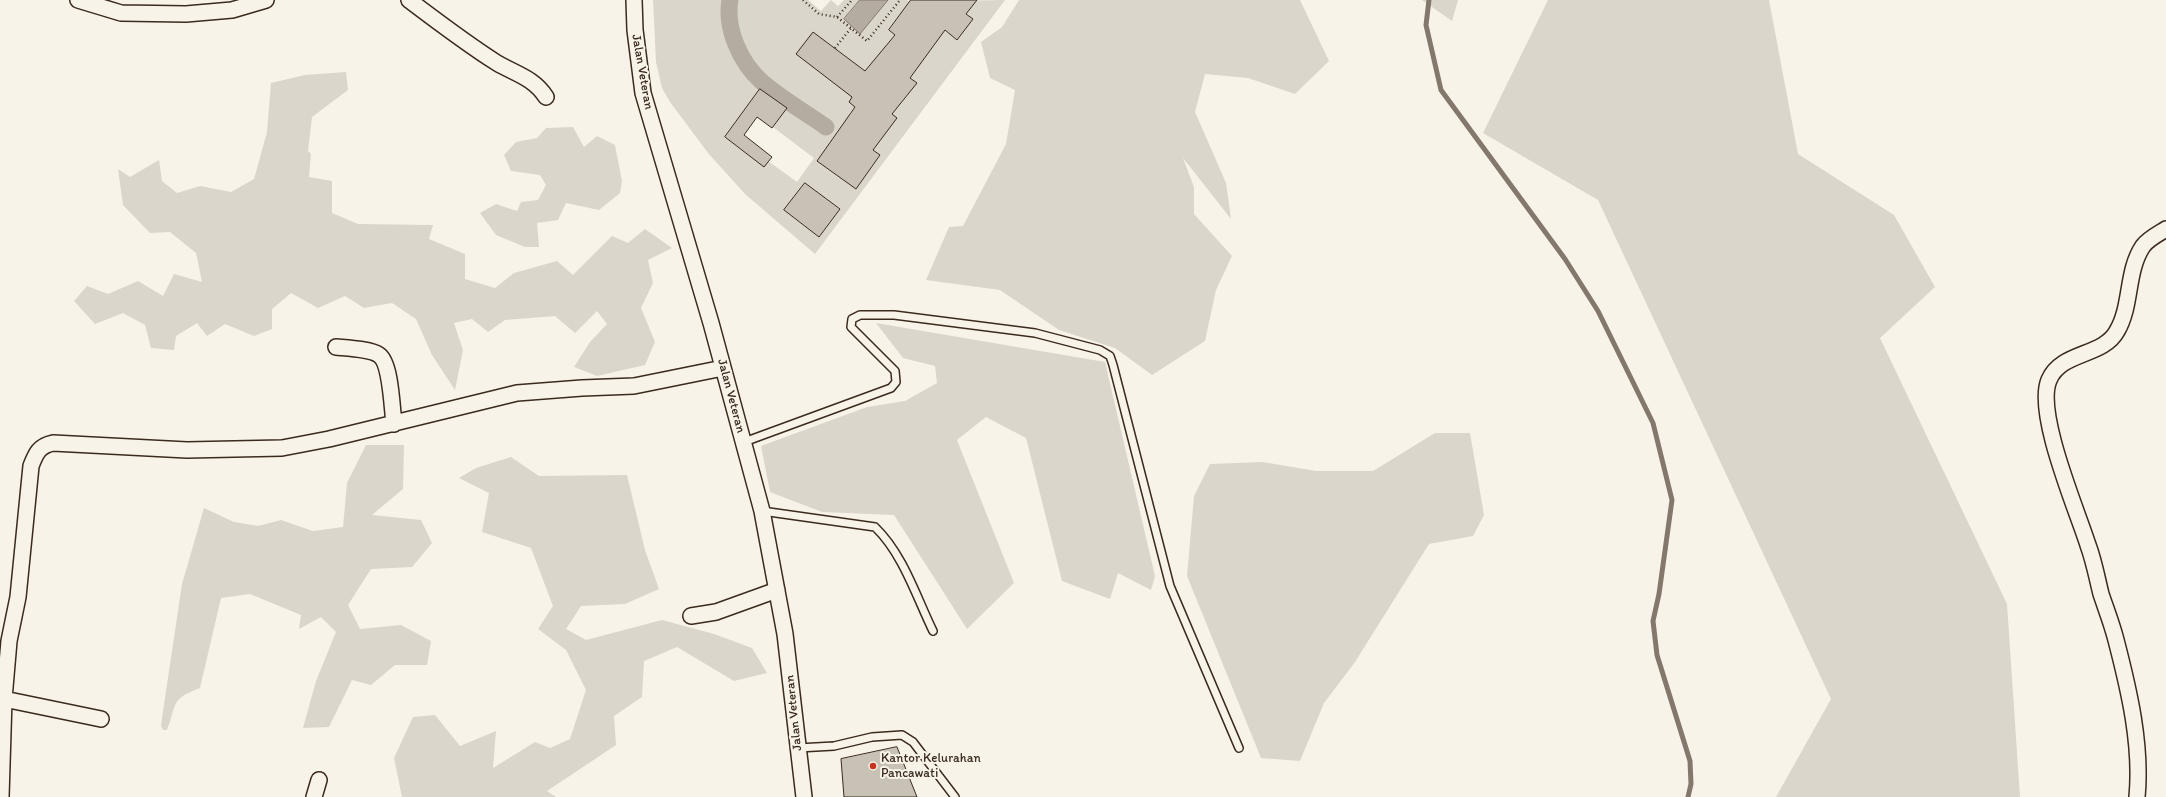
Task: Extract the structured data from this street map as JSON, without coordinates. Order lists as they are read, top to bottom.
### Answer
{
  "streets": {
    "street": ["Jalan Veteran"]
  },
  "places": ["Kantor Kelurahan Pancawati"]
}
